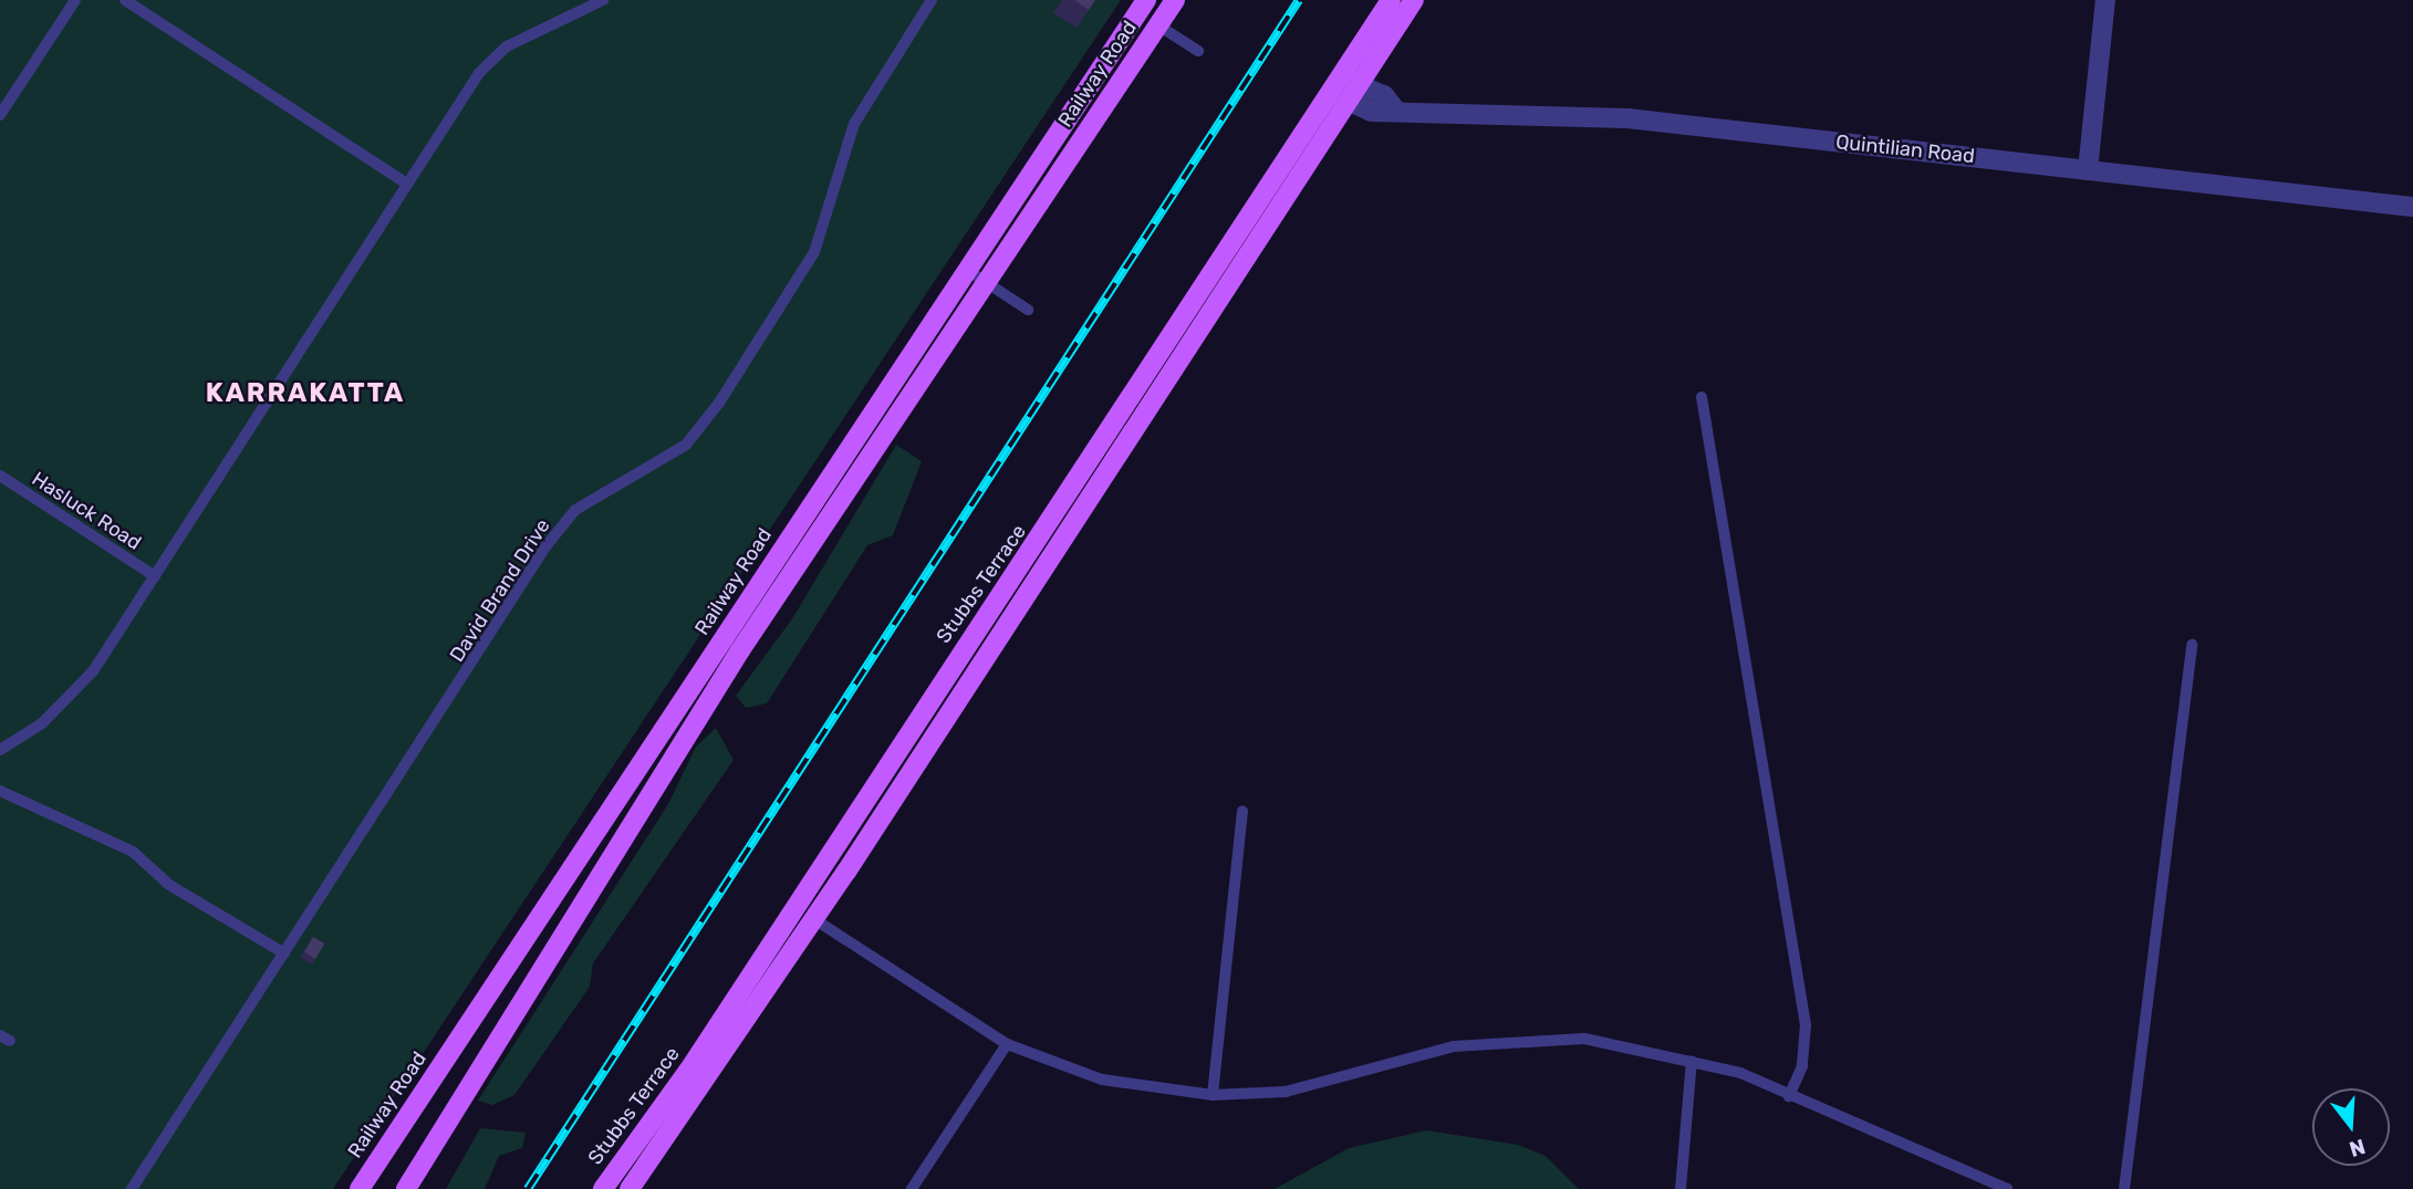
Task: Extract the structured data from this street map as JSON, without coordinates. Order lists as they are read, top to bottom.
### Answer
{
  "streets": {
    "main road": ["Railway Road", "Stubbs Terrace"],
    "street": ["Quintilian Road"],
    "lane": ["Hasluck Road", "David Brand Drive"]
  },
  "crossings": [
    ["Quintilian Road", "Stubbs Terrace"]
  ],
  "districts": ["KARRAKATTA"],
  "north": "bottom"
}
